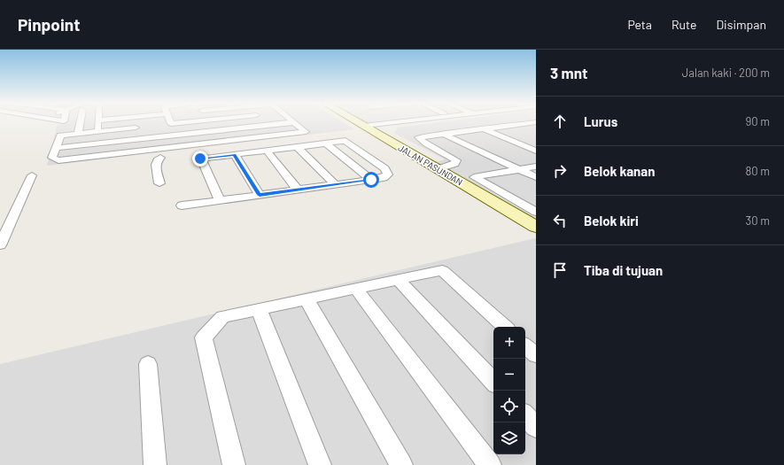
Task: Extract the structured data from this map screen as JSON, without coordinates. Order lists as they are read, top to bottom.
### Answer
{
  "streets": {
    "street": ["JALAN PASUNDAN"]
  },
  "page": {
    "header": "Pinpoint",
    "nav": ["Peta", "Rute", "Disimpan"],
    "heading": ["3 mnt", "Jalan kaki · 200 m"],
    "list": [
      ["Lurus", "90 m"],
      ["Belok kanan", "80 m"],
      ["Belok kiri", "30 m"],
      "Tiba di tujuan"
    ],
    "map_buttons": ["+", "−"]
  }
}
